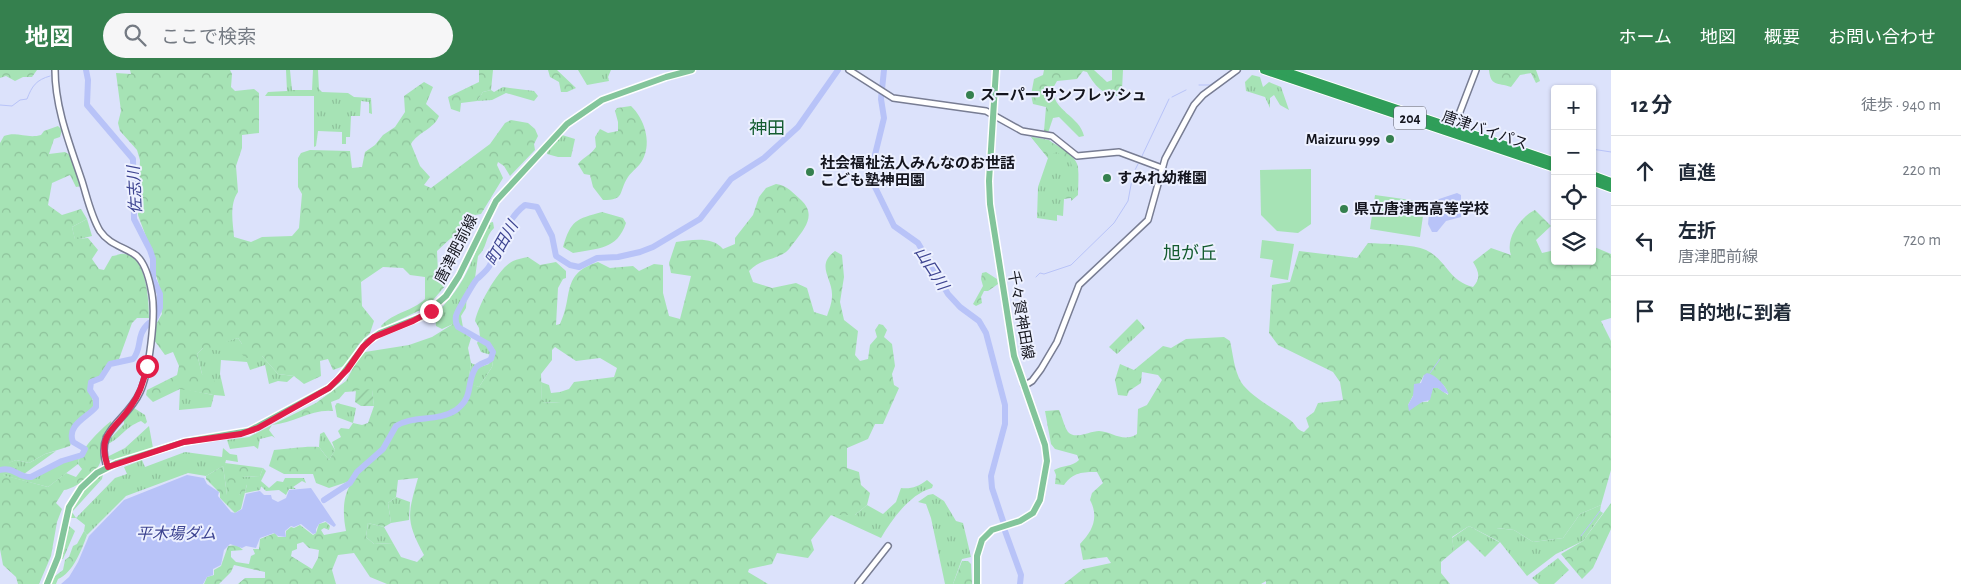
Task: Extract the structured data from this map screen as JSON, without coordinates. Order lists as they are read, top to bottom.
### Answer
{
  "streets": {
    "highway": ["204", "唐津バイパス"],
    "main road": ["唐津肥前線", "千々賀神田線"]
  },
  "districts": ["神田", "旭が丘"],
  "water": [
    "佐志川",
    "町田川",
    "山口川",
    "平木場ダム"
  ],
  "places": [
    "スーパー サンフレッシュ",
    "Maizuru 999",
    "社会福祉法人みんなのお世話 こども塾神田園",
    "すみれ幼稚園",
    "県立唐津西高等学校"
  ],
  "page": {
    "header": "地図",
    "search": "ここで検索",
    "nav": [
      "ホーム",
      "地図",
      "概要",
      "お問い合わせ"
    ],
    "heading": ["12 分", "徒歩 · 940 m"],
    "map_buttons": ["+", "−"],
    "list": [
      ["直進", "220 m"],
      ["左折", "唐津肥前線", "720 m"],
      "目的地に到着"
    ]
  }
}
